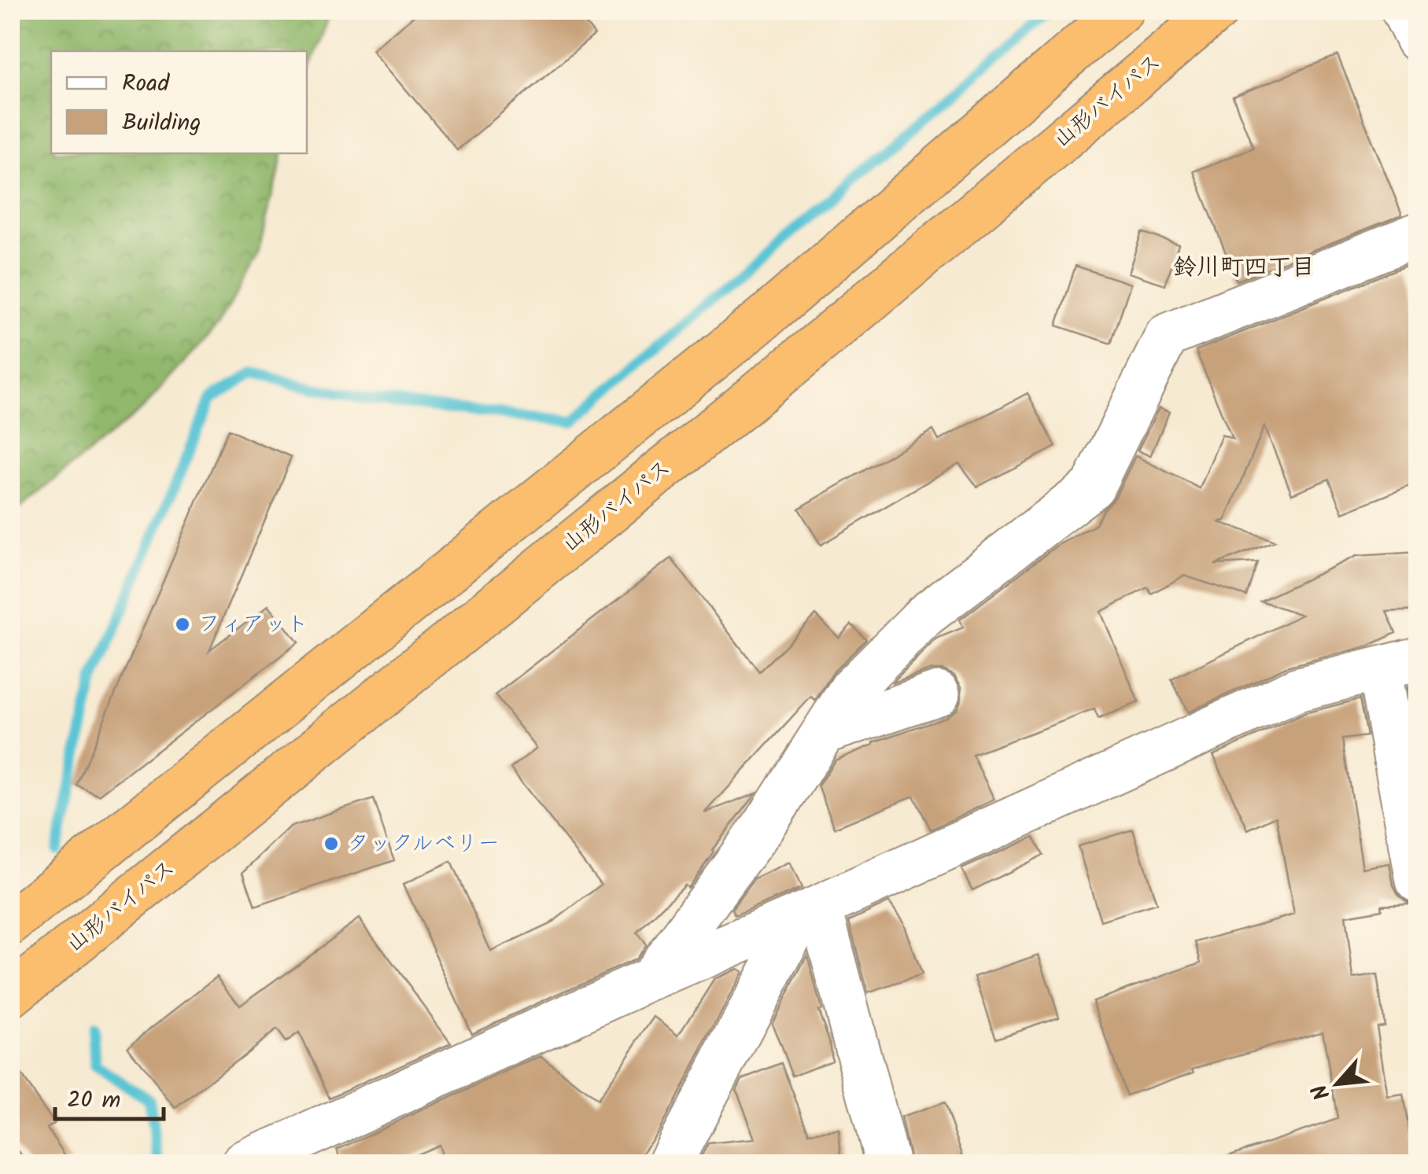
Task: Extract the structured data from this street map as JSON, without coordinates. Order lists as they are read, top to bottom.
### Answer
{
  "streets": {
    "highway": ["山形バイパス"]
  },
  "districts": ["鈴川町四丁目"],
  "places": ["フィアット", "タックルベリー"],
  "legend": ["Road", "Building"],
  "scale_bar": "20 m",
  "north": "bottom left"
}
